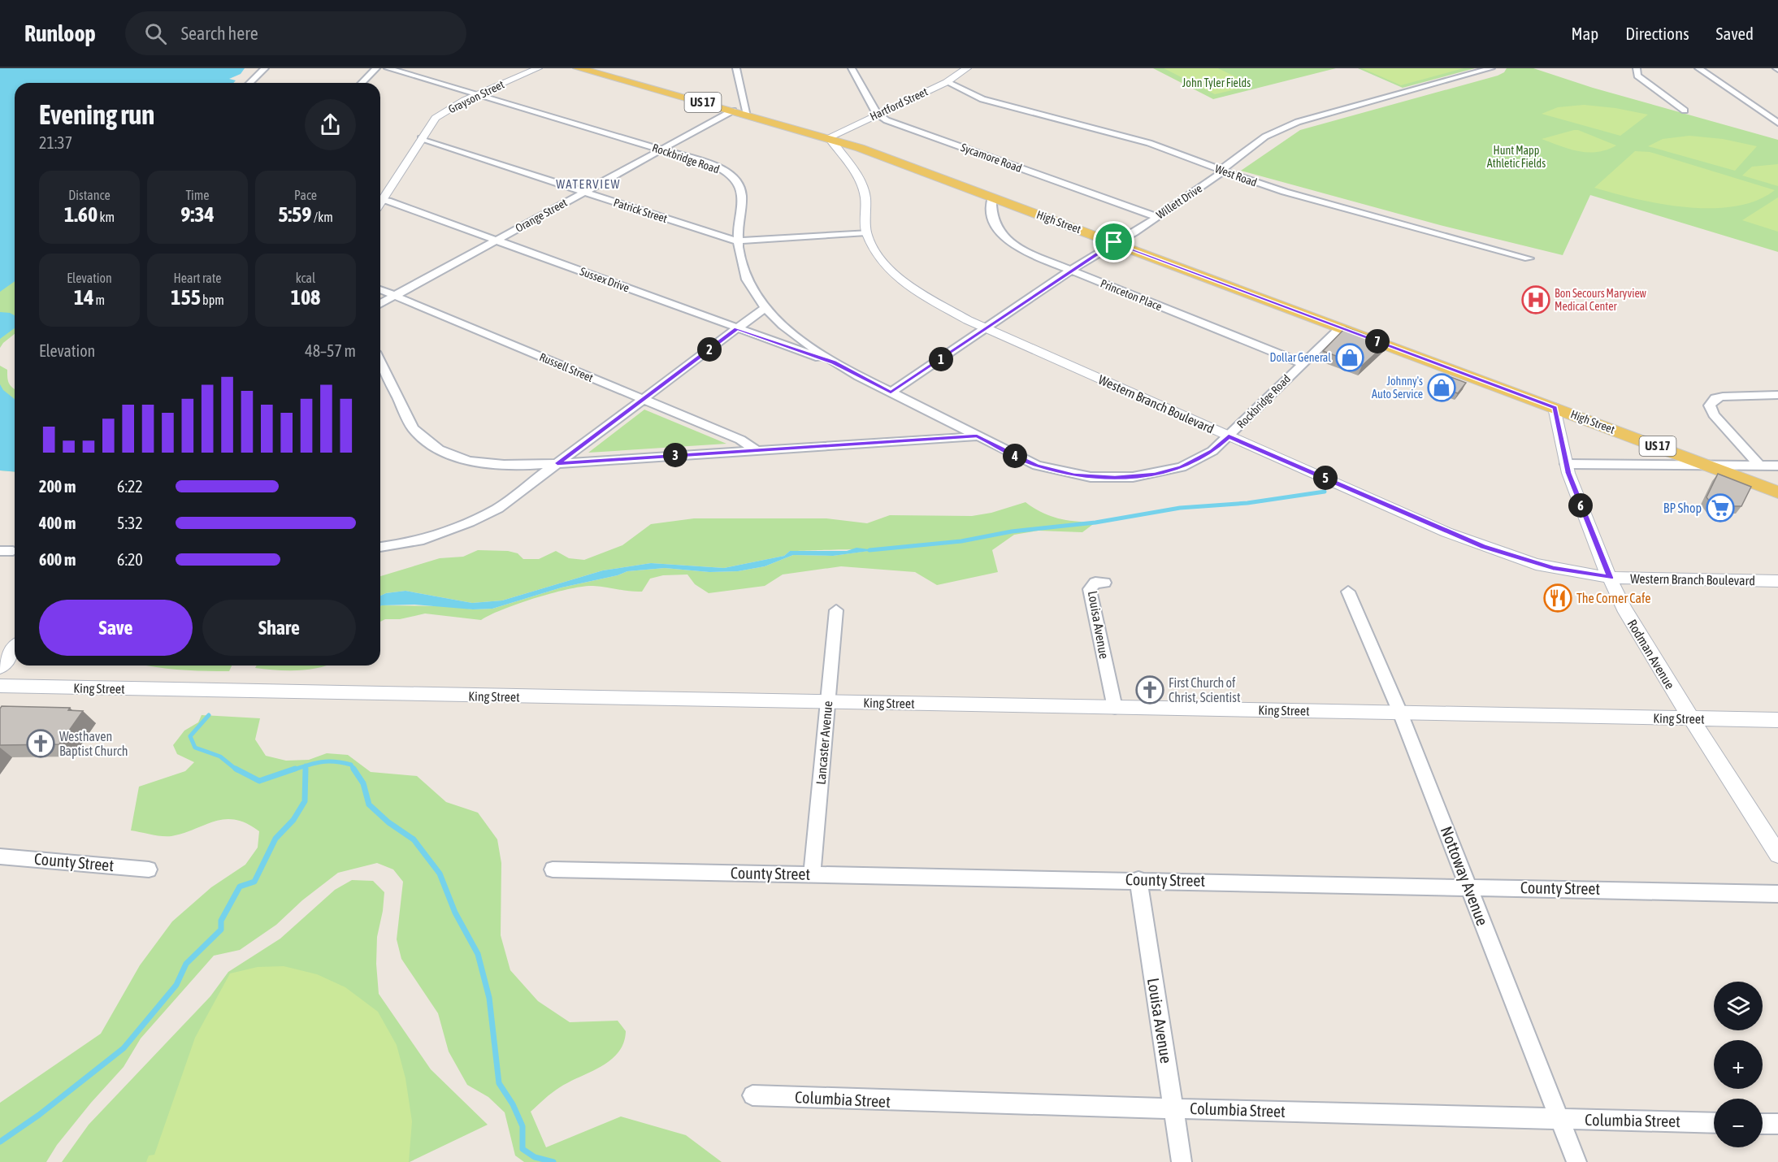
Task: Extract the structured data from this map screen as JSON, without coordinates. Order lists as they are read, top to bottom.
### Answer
{
  "streets": {
    "main road": ["US 17", "High Street"],
    "street": [
      "Grayson Street",
      "Hartford Street",
      "Sycamore Road",
      "Rockbridge Road",
      "West Road",
      "Willett Drive",
      "Patrick Street",
      "Orange Street",
      "Sussex Drive",
      "Princeton Place",
      "Russell Street",
      "Western Branch Boulevard",
      "Louisa Avenue",
      "Rodman Avenue",
      "King Street",
      "Lancaster Avenue",
      "County Street",
      "Nottoway Avenue",
      "Columbia Street"
    ]
  },
  "crossings": [
    ["Grayson Street", "Rockbridge Road"],
    ["Grayson Street", "Patrick Street"],
    ["Hartford Street", "Sycamore Road"],
    ["Hartford Street", "West Road"],
    ["Hartford Street", "High Street"],
    ["Hartford Street", "Western Branch Boulevard"],
    ["Sycamore Road", "Willett Drive"],
    ["Rockbridge Road", "Willett Drive"],
    ["Rockbridge Road", "Patrick Street"],
    ["Rockbridge Road", "Orange Street"],
    ["Rockbridge Road", "High Street"],
    ["Rockbridge Road", "Sussex Drive"],
    ["Rockbridge Road", "Princeton Place"],
    ["Rockbridge Road", "Western Branch Boulevard"],
    ["West Road", "Willett Drive"],
    ["Willett Drive", "High Street"],
    ["Willett Drive", "Princeton Place"],
    ["Willett Drive", "Western Branch Boulevard"],
    ["Patrick Street", "Orange Street"],
    ["Patrick Street", "Western Branch Boulevard"],
    ["Orange Street", "High Street"],
    ["Orange Street", "Sussex Drive"],
    ["Orange Street", "Russell Street"],
    ["High Street", "Princeton Place"],
    ["High Street", "Western Branch Boulevard"],
    ["High Street", "Rodman Avenue"],
    ["Western Branch Boulevard", "Rodman Avenue"],
    ["Louisa Avenue", "King Street"],
    ["Louisa Avenue", "County Street"],
    ["Louisa Avenue", "Columbia Street"],
    ["Rodman Avenue", "King Street"],
    ["King Street", "Lancaster Avenue"],
    ["King Street", "Nottoway Avenue"],
    ["Lancaster Avenue", "County Street"],
    ["County Street", "Nottoway Avenue"],
    ["Nottoway Avenue", "Columbia Street"]
  ],
  "districts": ["WATERVIEW"],
  "parks": ["John Tyler Fields", "Hunt Mapp Athletic Fields"],
  "places": {
    "hospital": ["Bon Secours Maryview Medical Center"],
    "shop": ["Dollar General", "Johnny's Auto Service"],
    "supermarket": ["BP Shop"],
    "restaurant": ["The Corner Cafe"],
    "church": ["First Church of Christ, Scientist", "Westhaven Baptist Church"]
  },
  "page": {
    "header": "Runloop",
    "search": "Search here",
    "nav": ["Map", "Directions", "Saved"],
    "heading": ["Evening run", "21:37"],
    "stats": [
      ["Distance", "1.60 km"],
      ["Time", "9:34"],
      ["Pace", "5:59 /km"],
      ["Elevation", "14 m"],
      ["Heart rate", "155 bpm"],
      ["kcal", "108"]
    ],
    "pins": [
      "7",
      "2",
      "1",
      "3",
      "4",
      "5",
      "6"
    ],
    "chart": ["Elevation", "48–57 m"],
    "list": [
      {
        "name": "200 m",
        "note": "6:22"
      },
      {
        "name": "400 m",
        "note": "5:32"
      },
      {
        "name": "600 m",
        "note": "6:20"
      }
    ],
    "buttons": ["Save", "Share"],
    "map_buttons": ["+", "−"]
  }
}
